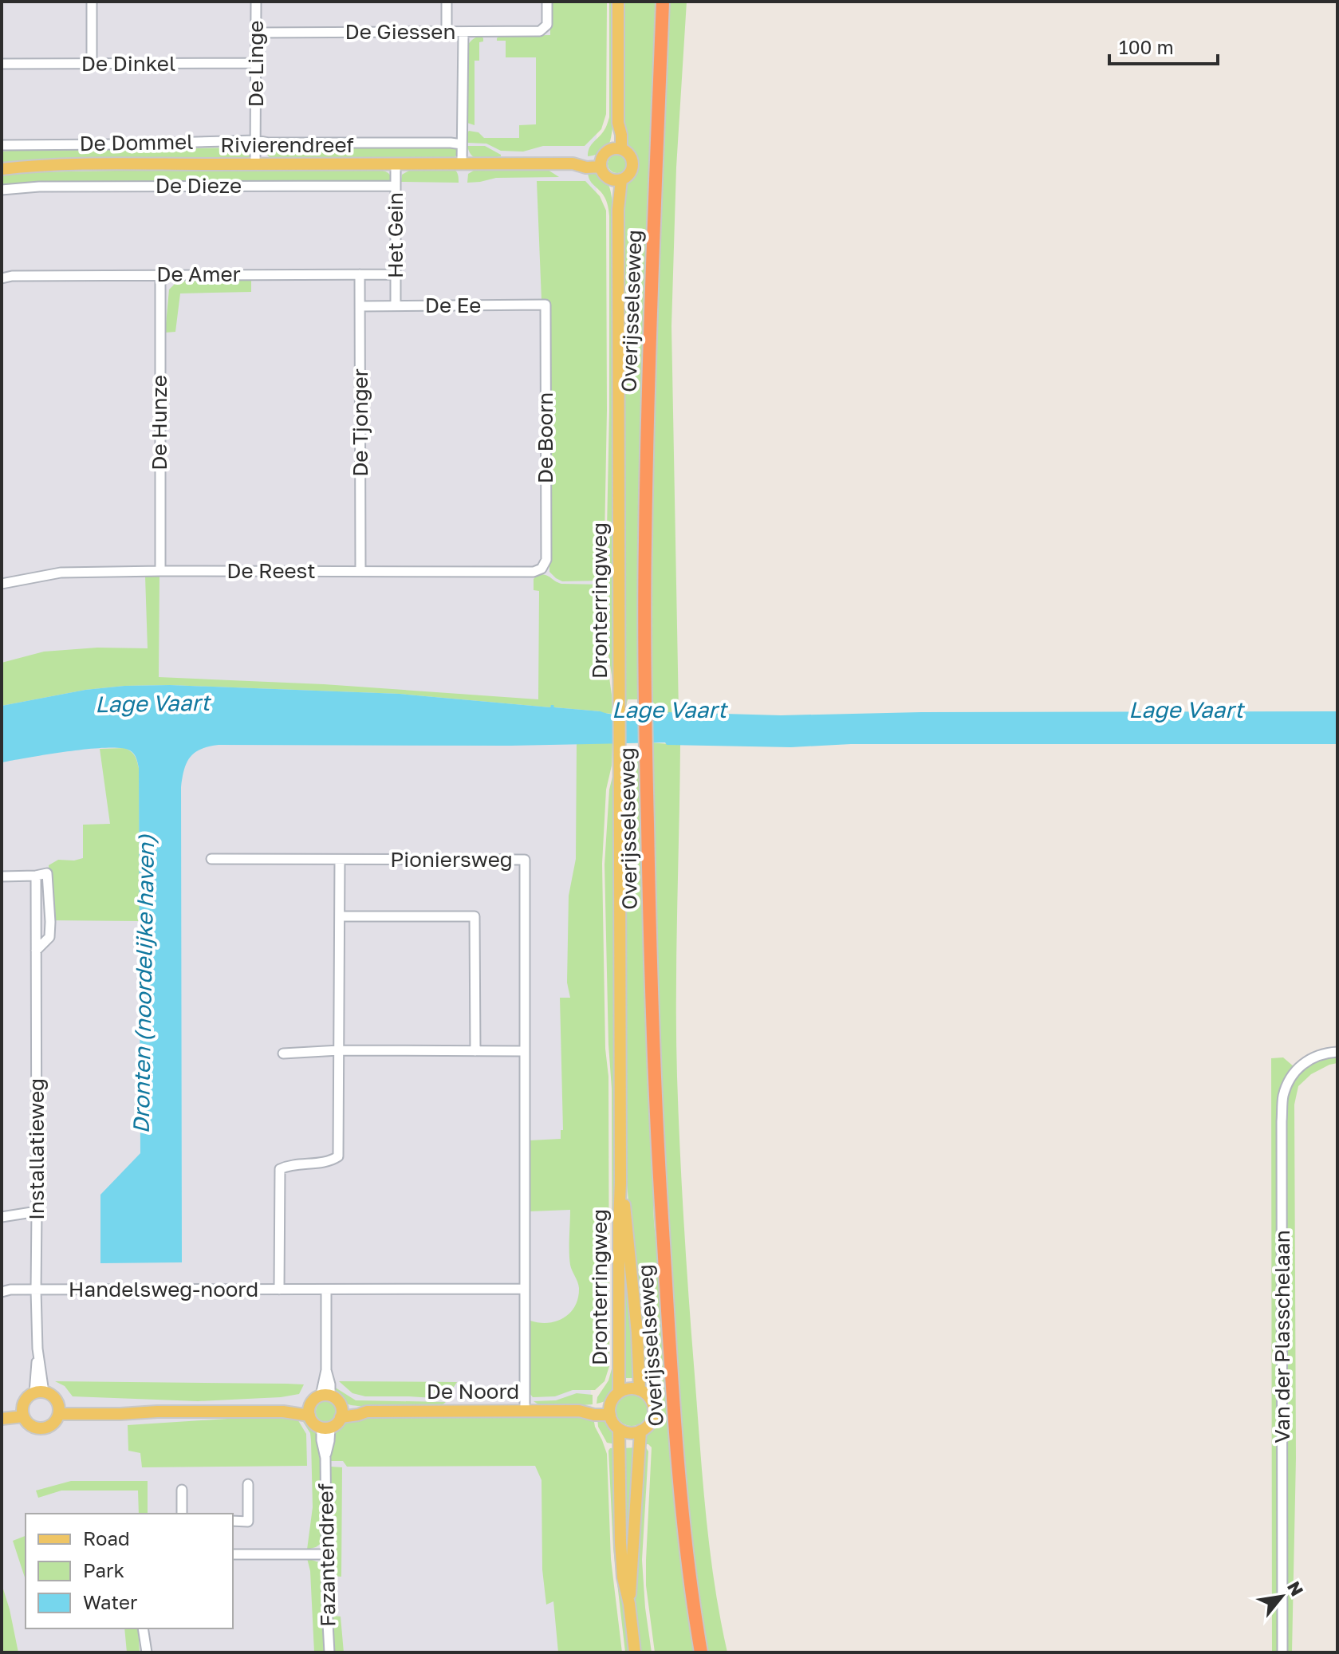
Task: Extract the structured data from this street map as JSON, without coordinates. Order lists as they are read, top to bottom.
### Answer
{
  "streets": {
    "highway": ["Overijsselseweg"],
    "main road": ["Rivierendreef", "Dronterringweg", "De Noord"],
    "street": [
      "De Giessen",
      "De Dinkel",
      "De Linge",
      "De Dommel",
      "De Dieze",
      "Het Gein",
      "De Amer",
      "De Ee",
      "De Hunze",
      "De Tjonger",
      "De Boorn",
      "De Reest",
      "Pioniersweg",
      "Installatieweg",
      "Handelsweg-noord",
      "Van der Plasschelaan",
      "Fazantendreef"
    ]
  },
  "crossings": [
    ["De Giessen", "De Linge"],
    ["De Dinkel", "De Linge"],
    ["De Linge", "De Dommel"],
    ["De Linge", "Rivierendreef"],
    ["Rivierendreef", "Het Gein"],
    ["Rivierendreef", "Dronterringweg"],
    ["De Dieze", "Het Gein"],
    ["Het Gein", "De Amer"],
    ["Het Gein", "De Ee"],
    ["De Amer", "De Hunze"],
    ["De Amer", "De Tjonger"],
    ["De Ee", "De Tjonger"],
    ["De Ee", "De Boorn"],
    ["De Hunze", "De Reest"],
    ["De Tjonger", "De Reest"],
    ["De Boorn", "De Reest"],
    ["Dronterringweg", "De Noord"],
    ["Pioniersweg", "Handelsweg-noord"],
    ["Pioniersweg", "De Noord"],
    ["Installatieweg", "Handelsweg-noord"],
    ["De Noord", "Fazantendreef"]
  ],
  "water": ["Lage Vaart", "Dronten (noordelijke haven)"],
  "legend": ["Road", "Park", "Water"],
  "scale_bar": "100 m",
  "north": "top right"
}
